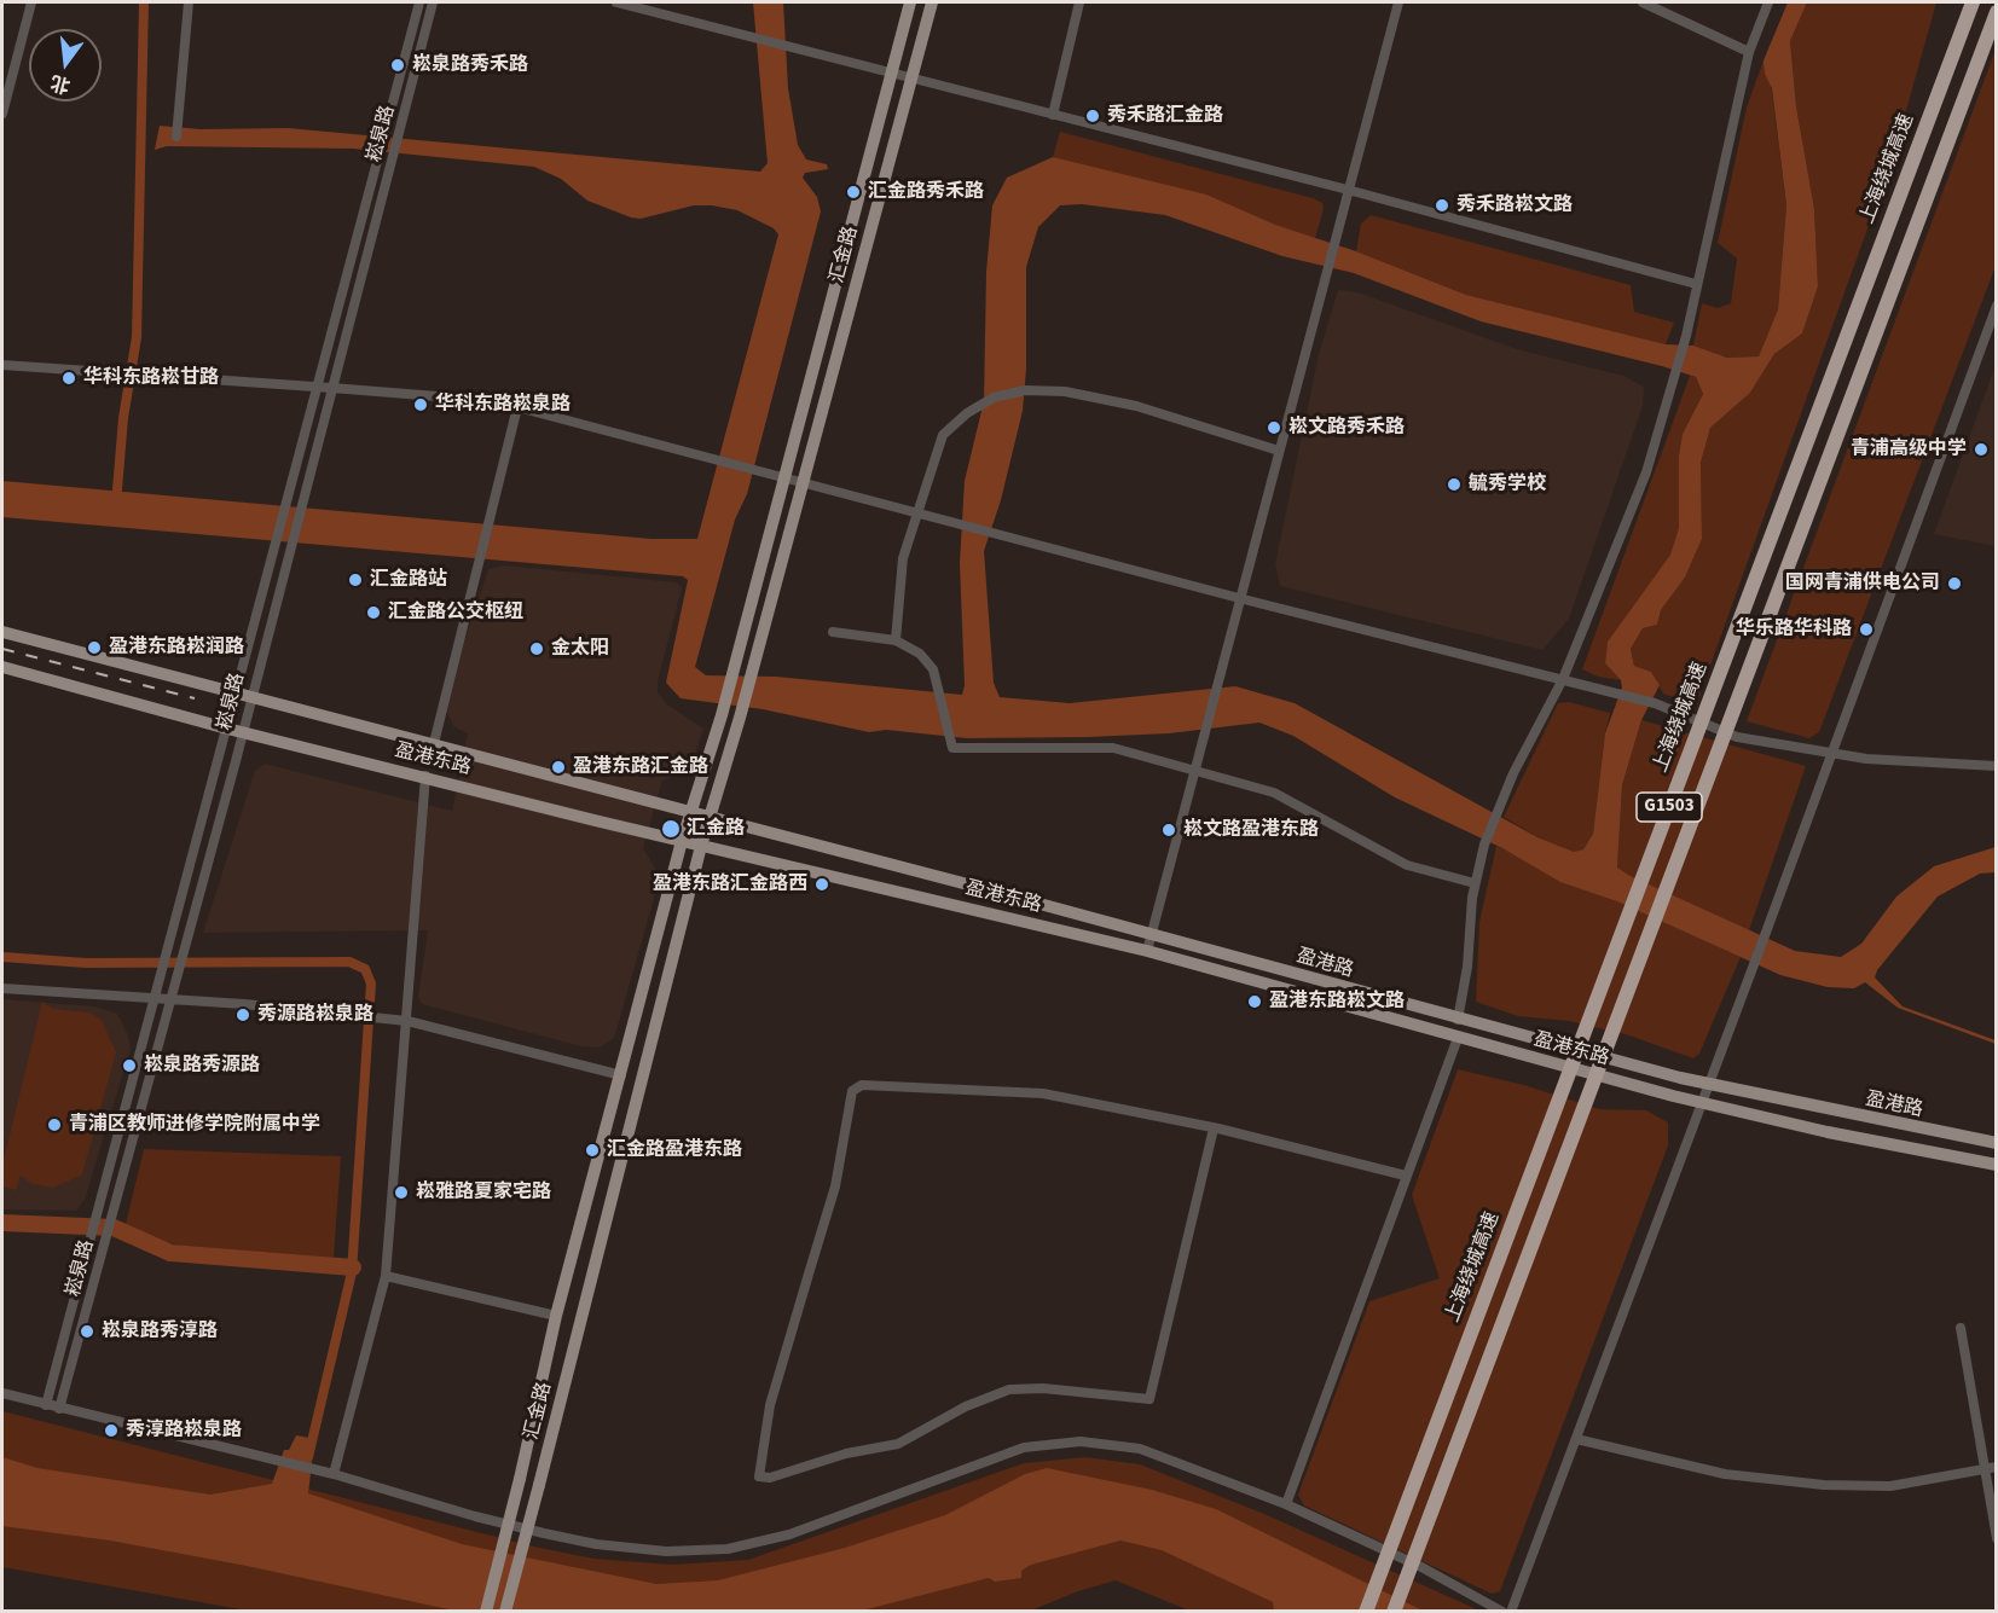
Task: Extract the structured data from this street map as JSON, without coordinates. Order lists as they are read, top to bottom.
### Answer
{
  "streets": {
    "highway": ["上海绕城高速", "G1503"],
    "main road": ["汇金路", "盈港东路", "盈港路"],
    "street": ["崧泉路"]
  },
  "crossings": [
    ["崧泉路", "盈港东路"],
    ["汇金路", "盈港东路"],
    ["汇金路", "盈港路"],
    ["盈港东路", "盈港路"]
  ],
  "places": [
    "崧泉路秀禾路",
    "秀禾路汇金路",
    "汇金路秀禾路",
    "秀禾路崧文路",
    "华科东路崧甘路",
    "华科东路崧泉路",
    "崧文路秀禾路",
    "青浦高级中学",
    "毓秀学校",
    "汇金路站",
    "国网青浦供电公司",
    "汇金路公交枢纽",
    "华乐路华科路",
    "盈港东路崧润路",
    "金太阳",
    "盈港东路汇金路",
    "汇金路",
    "崧文路盈港东路",
    "盈港东路汇金路西",
    "盈港东路崧文路",
    "秀源路崧泉路",
    "崧泉路秀源路",
    "青浦区教师进修学院附属中学",
    "汇金路盈港东路",
    "崧雅路夏家宅路",
    "崧泉路秀淳路",
    "秀淳路崧泉路"
  ],
  "north": "bottom"
}
